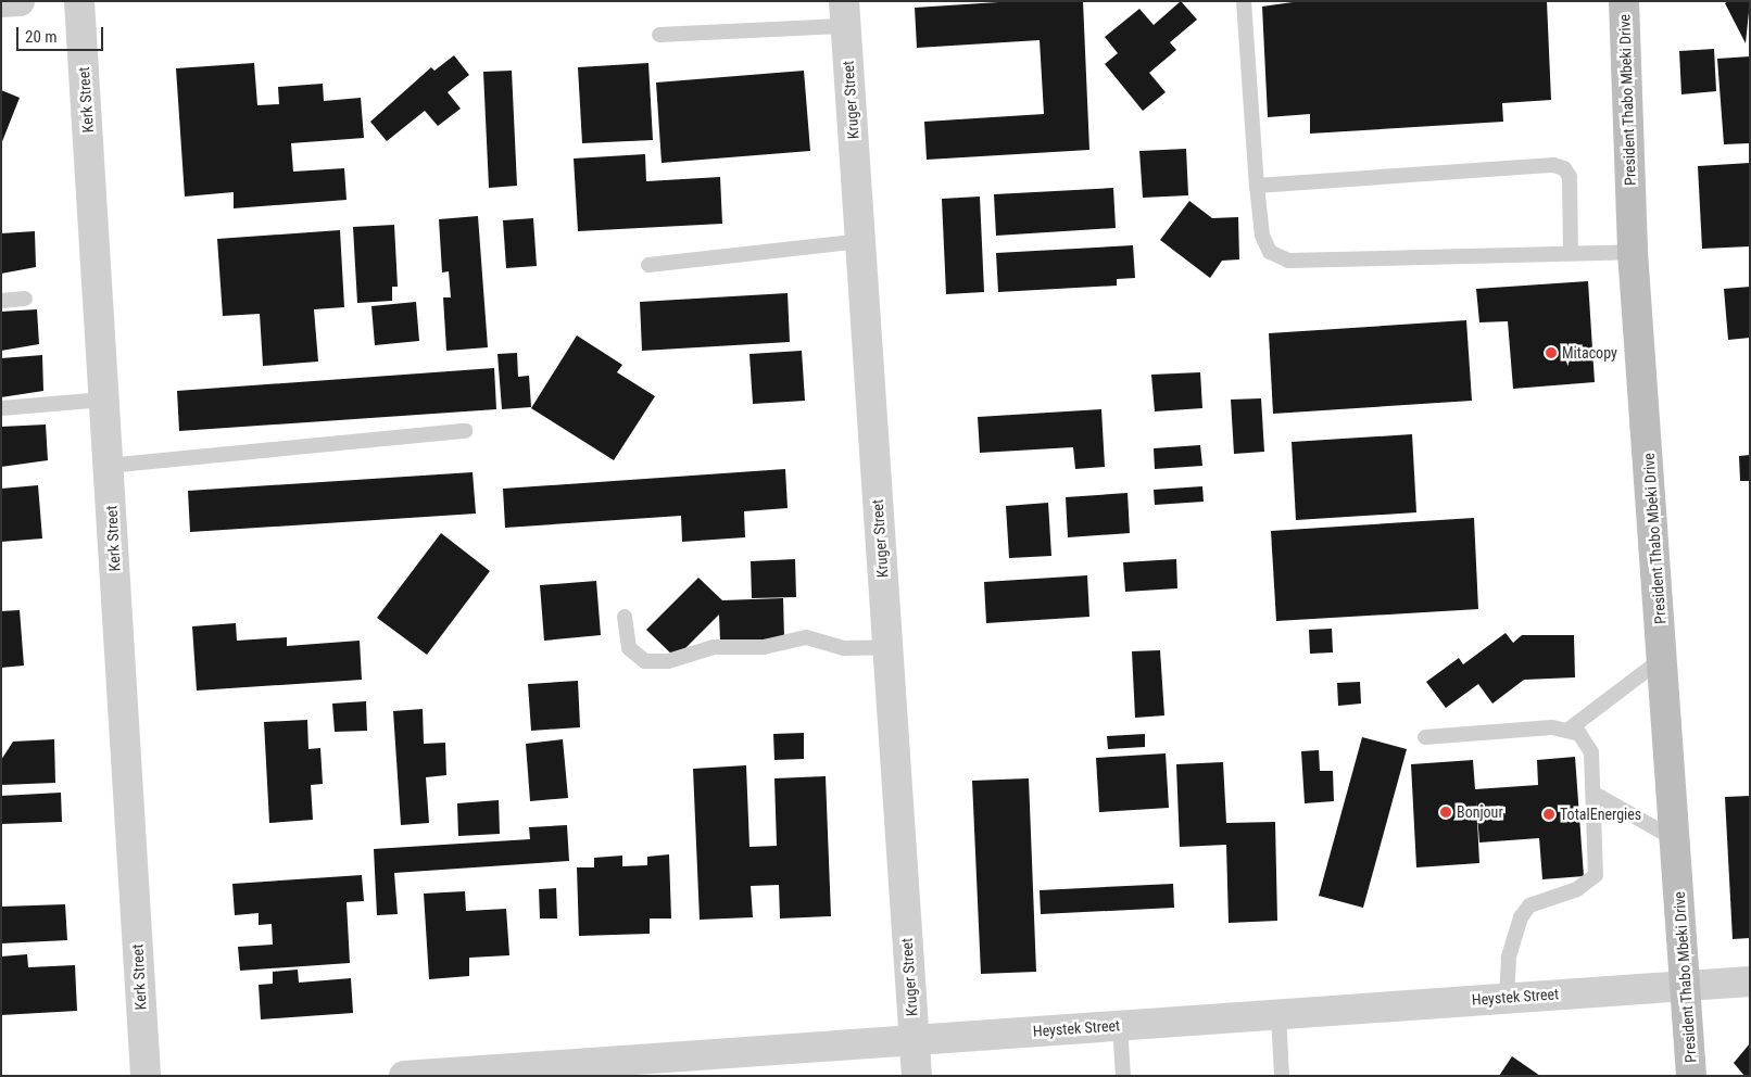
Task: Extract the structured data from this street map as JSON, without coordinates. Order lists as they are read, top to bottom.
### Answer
{
  "streets": {
    "street": [
      "Kerk Street",
      "Kruger Street",
      "President Thabo Mbeki Drive",
      "Heystek Street"
    ]
  },
  "crossings": [
    ["Kruger Street", "Heystek Street"],
    ["President Thabo Mbeki Drive", "Heystek Street"]
  ],
  "places": ["Mitacopy", "Bonjour", "TotalEnergies"],
  "scale_bar": "20 m"
}
